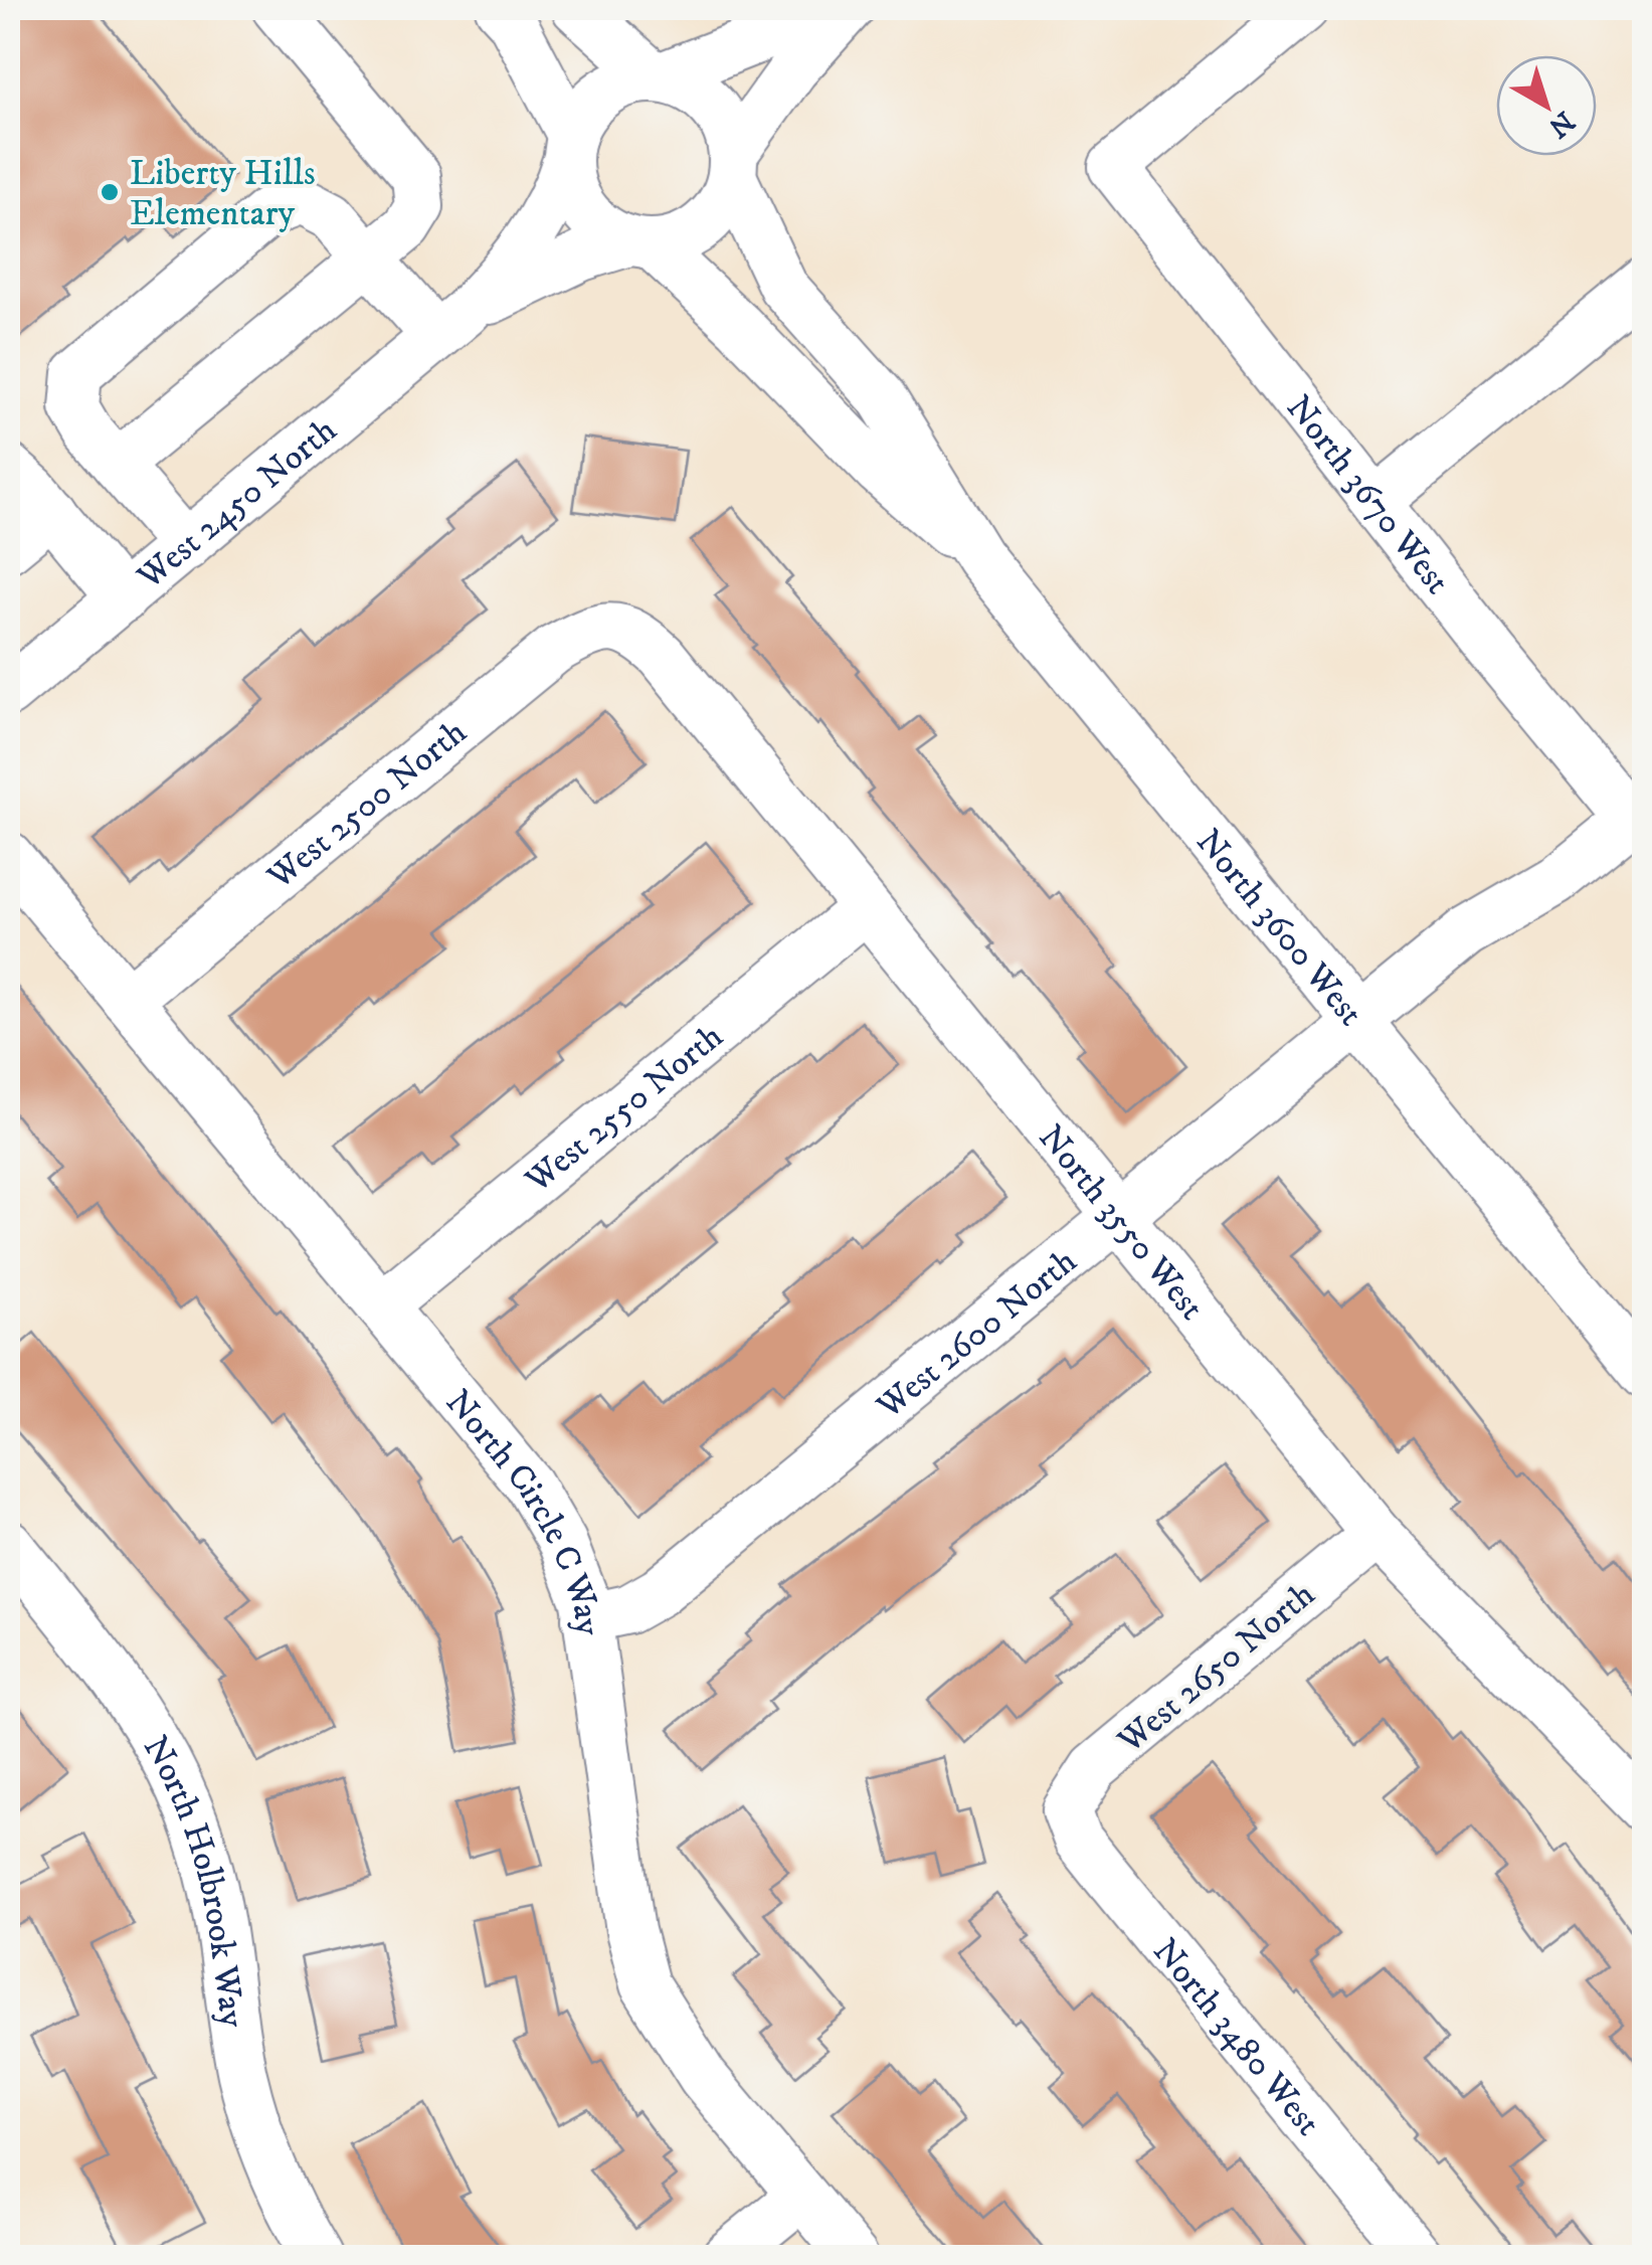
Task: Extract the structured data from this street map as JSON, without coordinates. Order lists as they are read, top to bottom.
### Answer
{
  "streets": {
    "street": [
      "North 3670 West",
      "West 2450 North",
      "West 2500 North",
      "North 3600 West",
      "West 2550 North",
      "North 3550 West",
      "West 2600 North",
      "North Circle C Way",
      "West 2650 North",
      "North Holbrook Way",
      "North 3480 West"
    ]
  },
  "crossings": [
    ["North 3670 West", "West 2600 North"],
    ["West 2450 North", "North 3600 West"],
    ["West 2500 North", "North 3550 West"],
    ["West 2500 North", "North Circle C Way"],
    ["North 3600 West", "West 2600 North"],
    ["West 2550 North", "North 3550 West"],
    ["West 2550 North", "North Circle C Way"],
    ["North 3550 West", "West 2600 North"],
    ["North 3550 West", "West 2650 North"],
    ["West 2600 North", "North Circle C Way"],
    ["West 2650 North", "North 3480 West"]
  ],
  "places": ["Liberty Hills Elementary"],
  "north": "bottom right"
}
